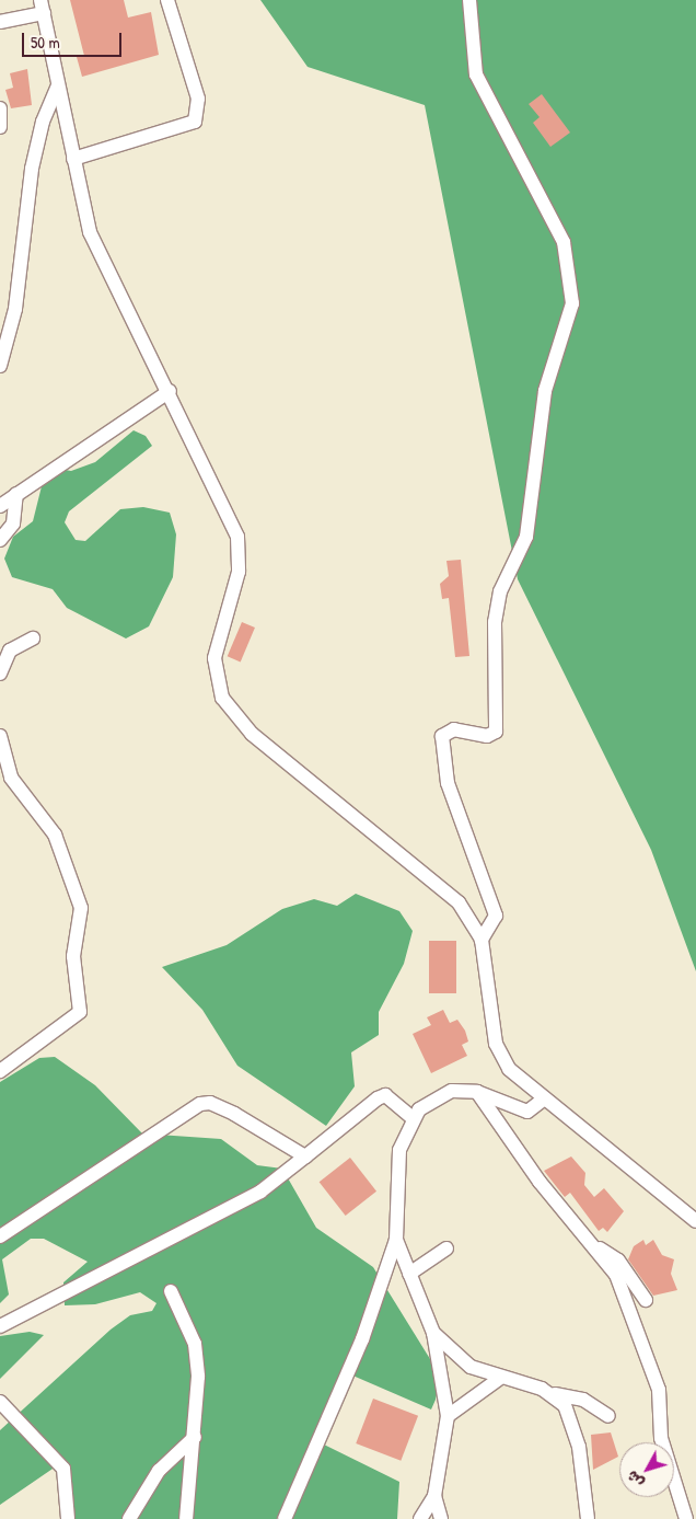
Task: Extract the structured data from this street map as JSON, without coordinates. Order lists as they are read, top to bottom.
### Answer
{
  "scale_bar": "50 m",
  "north": "bottom left"
}
